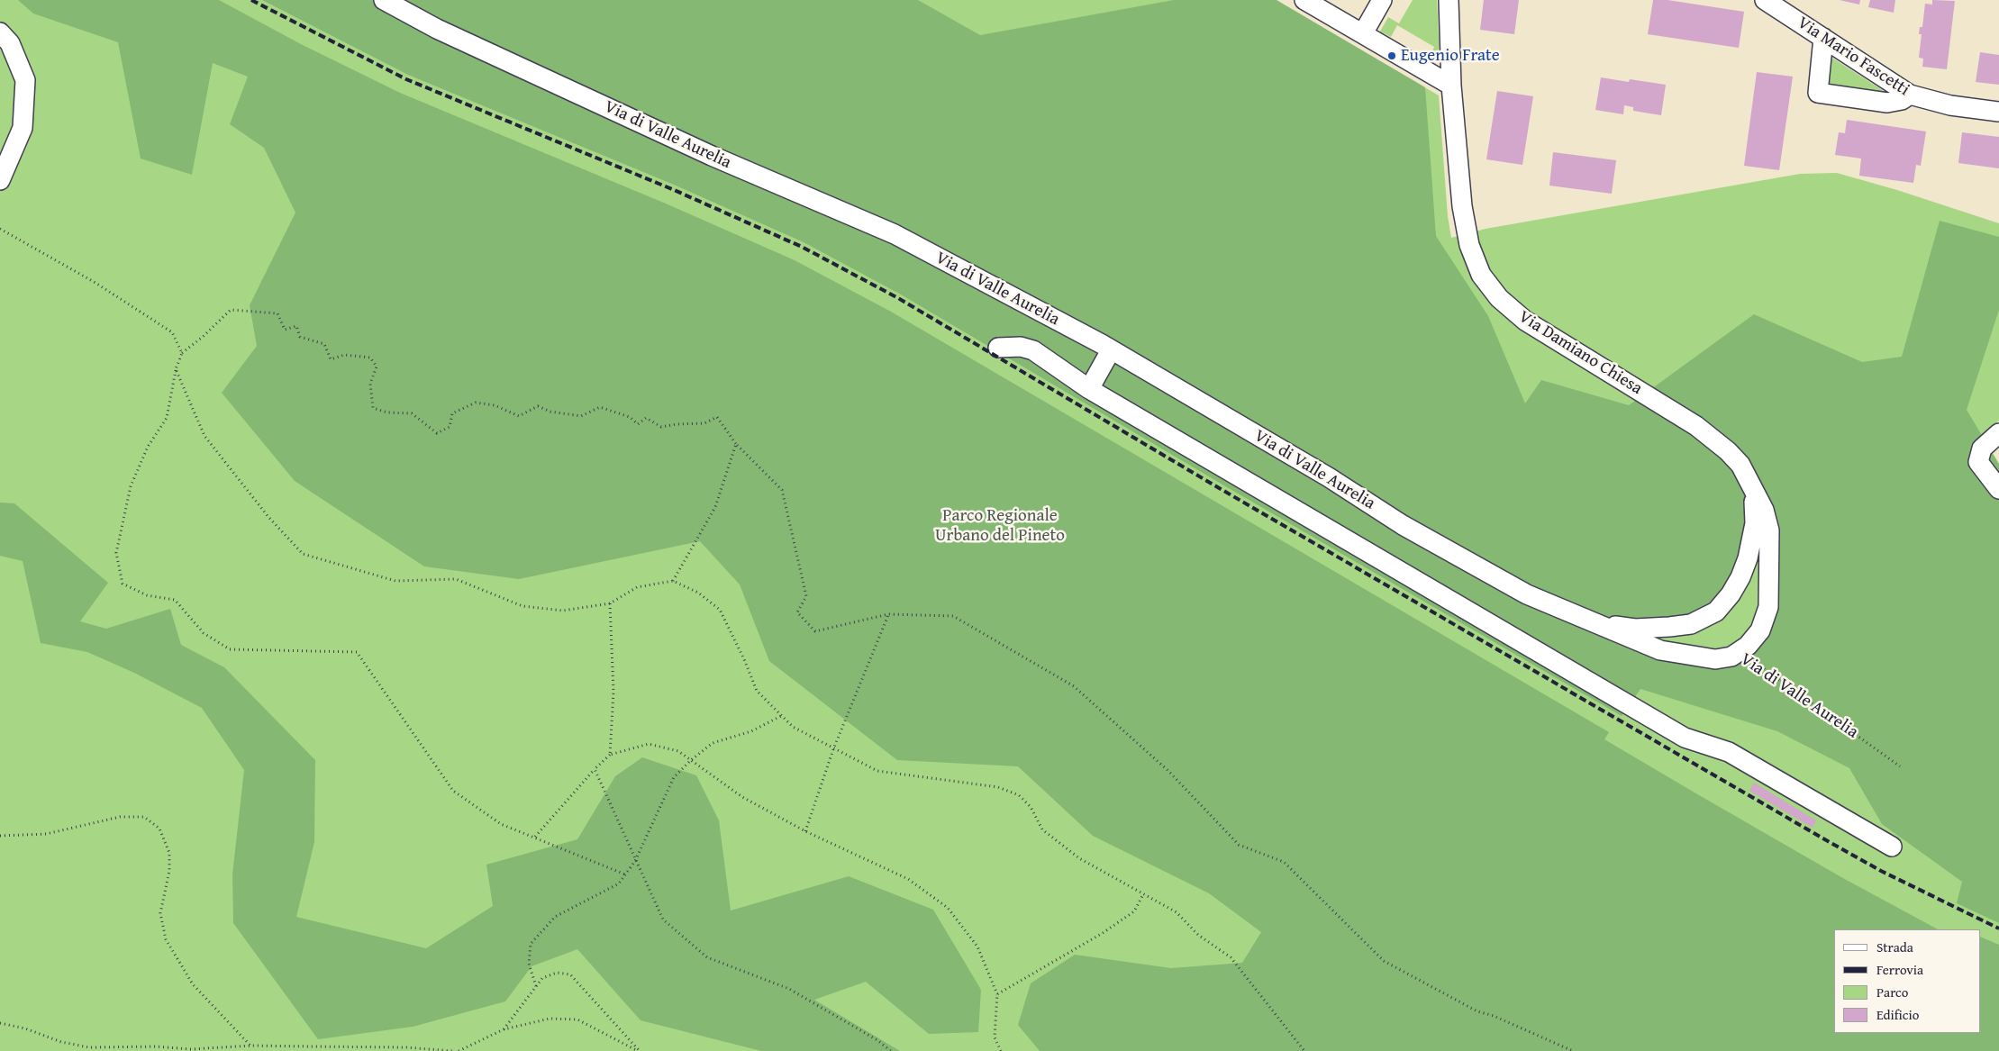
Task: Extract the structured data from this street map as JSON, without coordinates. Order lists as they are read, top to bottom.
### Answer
{
  "streets": {
    "street": ["Via Mario Fascetti", "Via di Valle Aurelia", "Via Damiano Chiesa"]
  },
  "crossings": [
    ["Via di Valle Aurelia", "Via Damiano Chiesa"]
  ],
  "parks": ["Parco Regionale Urbano del Pineto"],
  "places": ["Eugenio Frate"],
  "legend": [
    "Strada",
    "Ferrovia",
    "Parco",
    "Edificio"
  ]
}
